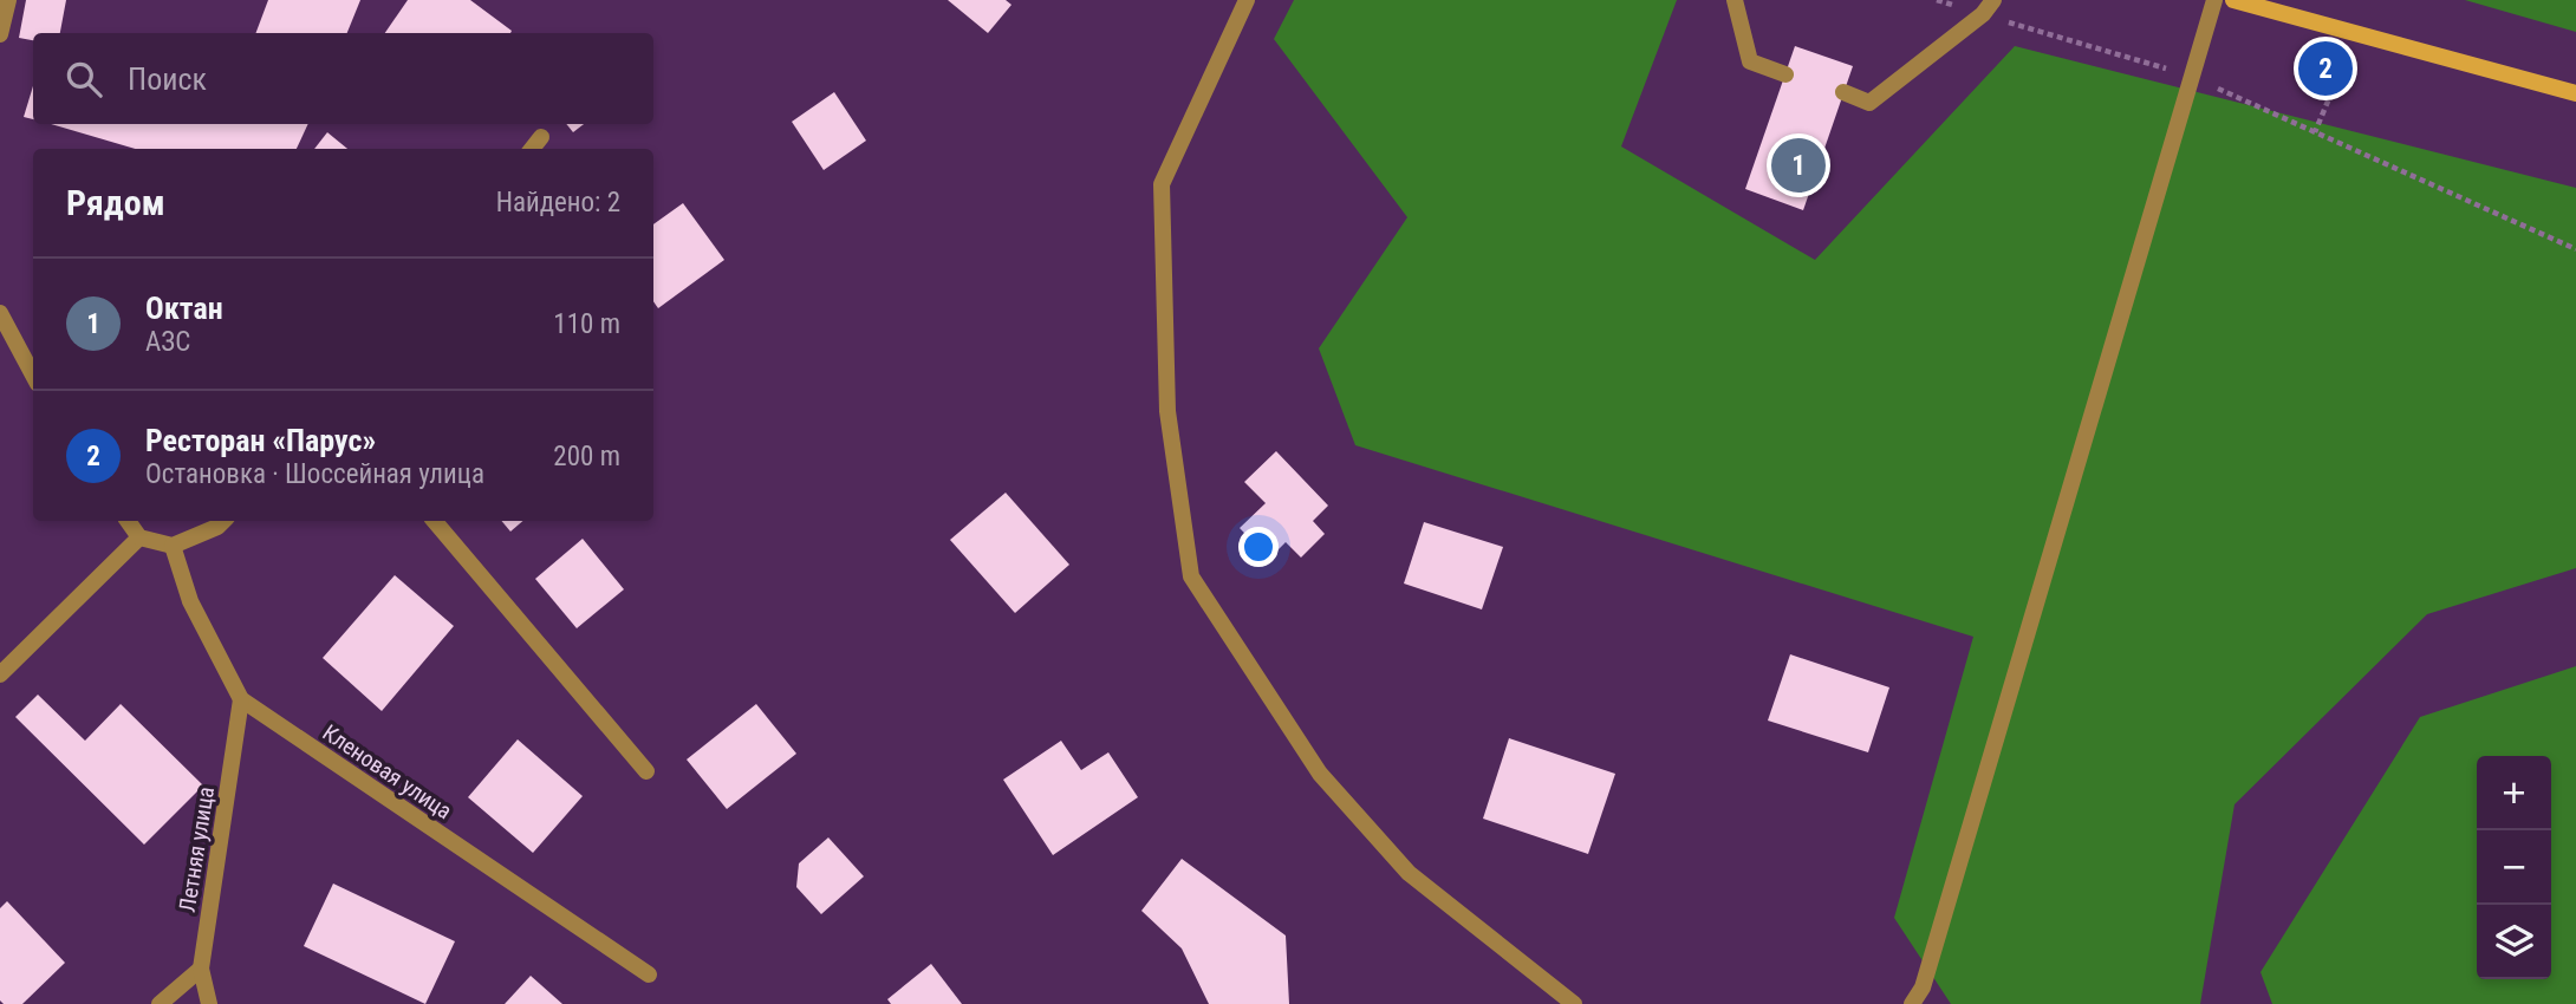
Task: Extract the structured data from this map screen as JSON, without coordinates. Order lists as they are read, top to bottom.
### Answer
{
  "streets": {
    "street": ["Кленовая улица", "Летняя улица"]
  },
  "crossings": [
    ["Кленовая улица", "Летняя улица"]
  ],
  "page": {
    "search": "Поиск",
    "pins": ["2", "1"],
    "heading": ["Рядом", "Найдено: 2"],
    "list": [
      {
        "mark": "1",
        "name": "Октан",
        "note": "АЗС",
        "value": "110 m"
      },
      {
        "mark": "2",
        "name": "Ресторан «Парус»",
        "note": "Остановка · Шоссейная улица",
        "value": "200 m"
      }
    ],
    "map_buttons": ["+", "−"]
  }
}
